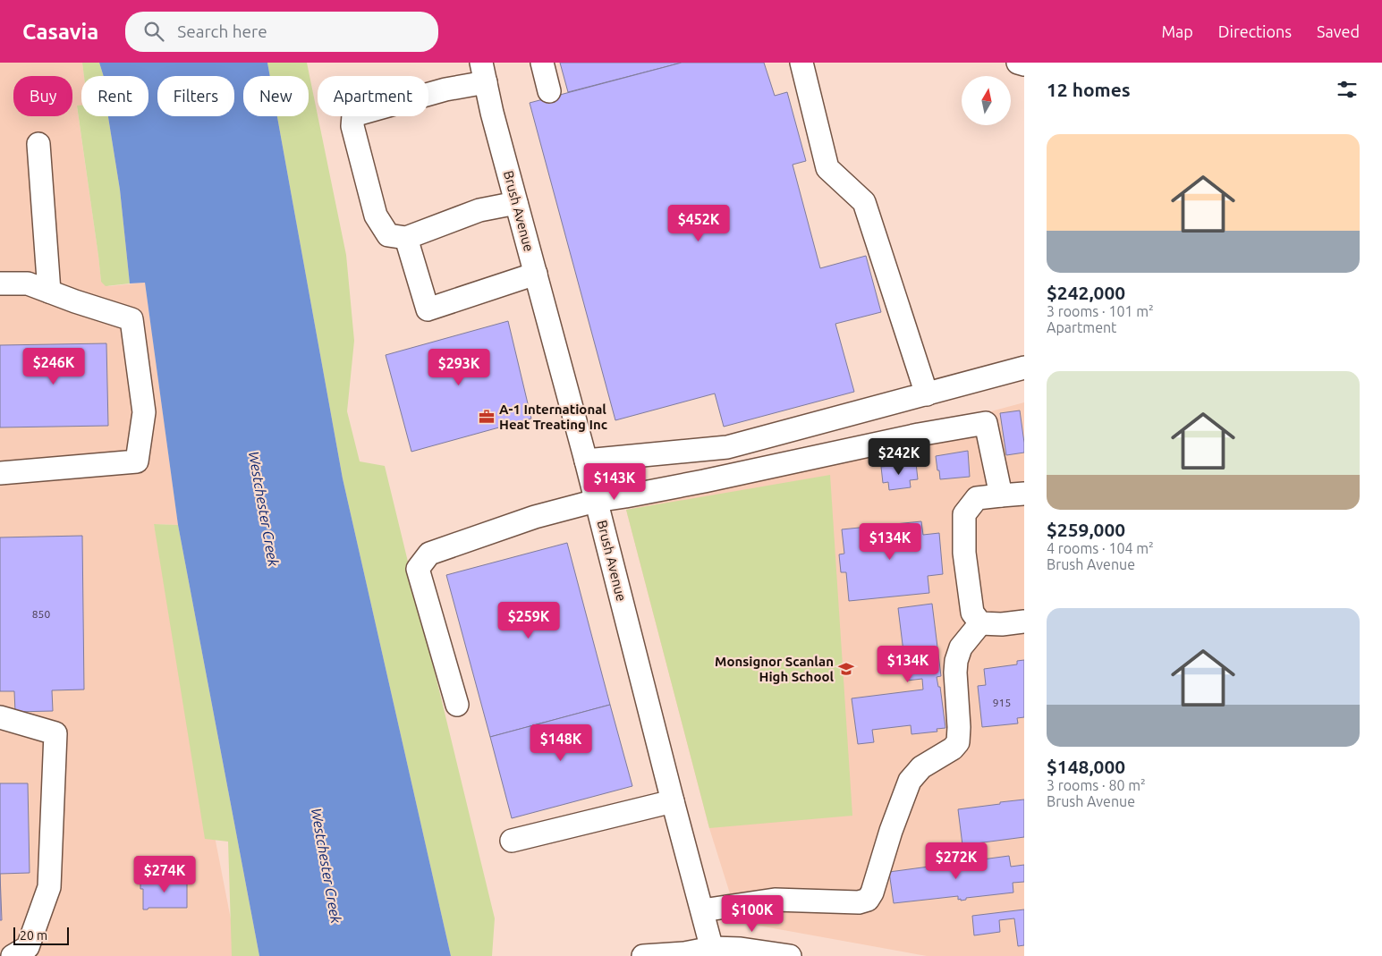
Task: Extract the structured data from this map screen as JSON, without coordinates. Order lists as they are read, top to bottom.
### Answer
{
  "streets": {
    "street": ["Brush Avenue"]
  },
  "water": ["Westchester Creek"],
  "places": {
    "office": ["A-1 International Heat Treating Inc"],
    "school or university": ["Monsignor Scanlan High School"]
  },
  "house_numbers": ["850", "915"],
  "scale_bar": "20 m",
  "north": "top",
  "page": {
    "header": "Casavia",
    "search": "Search here",
    "nav": ["Map", "Directions", "Saved"],
    "heading": "12 homes",
    "chip": [
      "Buy",
      "Rent",
      "Filters",
      "New",
      "Apartment"
    ],
    "list": [
      {
        "name": "$242,000",
        "note": "3 rooms · 101 m² · Apartment"
      },
      {
        "name": "$259,000",
        "note": "4 rooms · 104 m² · Brush Avenue"
      },
      {
        "name": "$148,000",
        "note": "3 rooms · 80 m² · Brush Avenue"
      }
    ],
    "price": [
      "$452K",
      "$246K",
      "$293K",
      "$242K",
      "$143K",
      "$134K",
      "$259K",
      "$134K",
      "$148K",
      "$272K",
      "$274K",
      "$100K"
    ],
    "scale": "20 m"
  }
}
